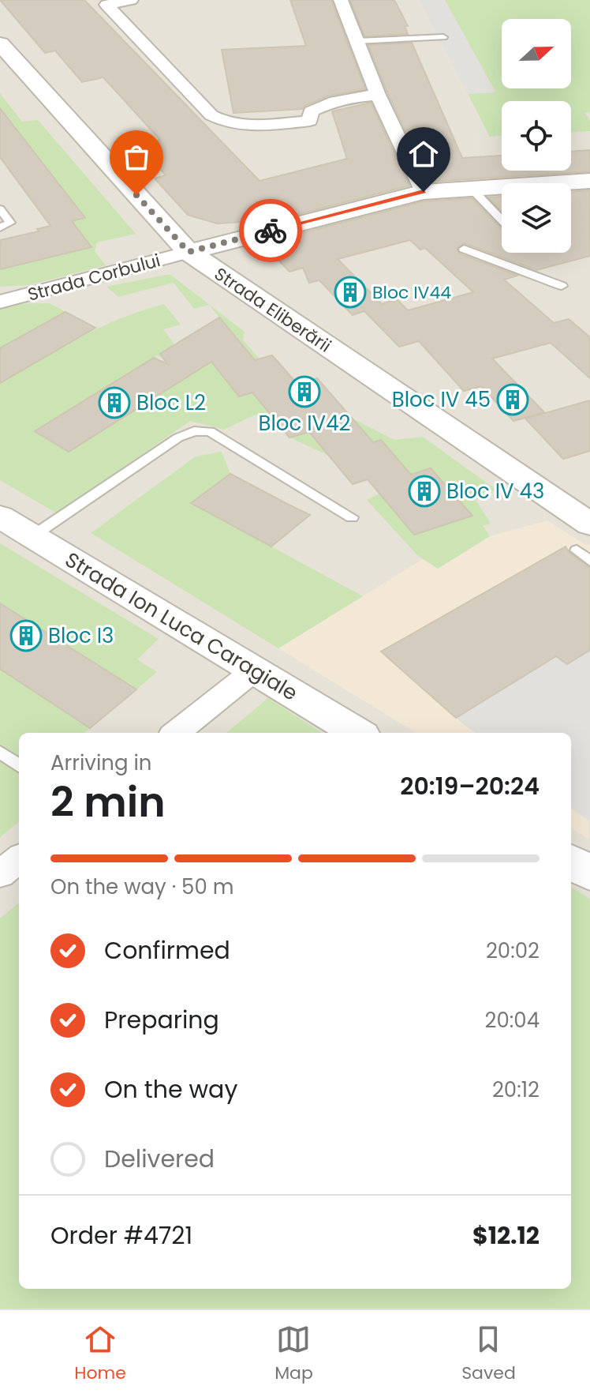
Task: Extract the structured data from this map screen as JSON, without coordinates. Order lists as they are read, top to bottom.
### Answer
{
  "streets": {
    "street": ["Strada Corbului", "Strada Eliberării", "Strada Ion Luca Caragiale"]
  },
  "crossings": [
    ["Strada Corbului", "Strada Eliberării"]
  ],
  "places": {
    "building": [
      "Bloc IV44",
      "Bloc IV42",
      "Bloc IV 45",
      "Bloc L2",
      "Bloc IV 43",
      "Bloc I3"
    ]
  },
  "north": "right",
  "page": {
    "heading": ["2 min", "Arriving in", "20:19–20:24"],
    "panel": ["Order #4721", "$12.12"],
    "bar": "On the way · 50 m",
    "list": [
      ["Confirmed", "20:02"],
      ["Preparing", "20:04"],
      ["On the way", "20:12"],
      "Delivered"
    ],
    "tabs": ["Home", "Map", "Saved"]
  }
}
